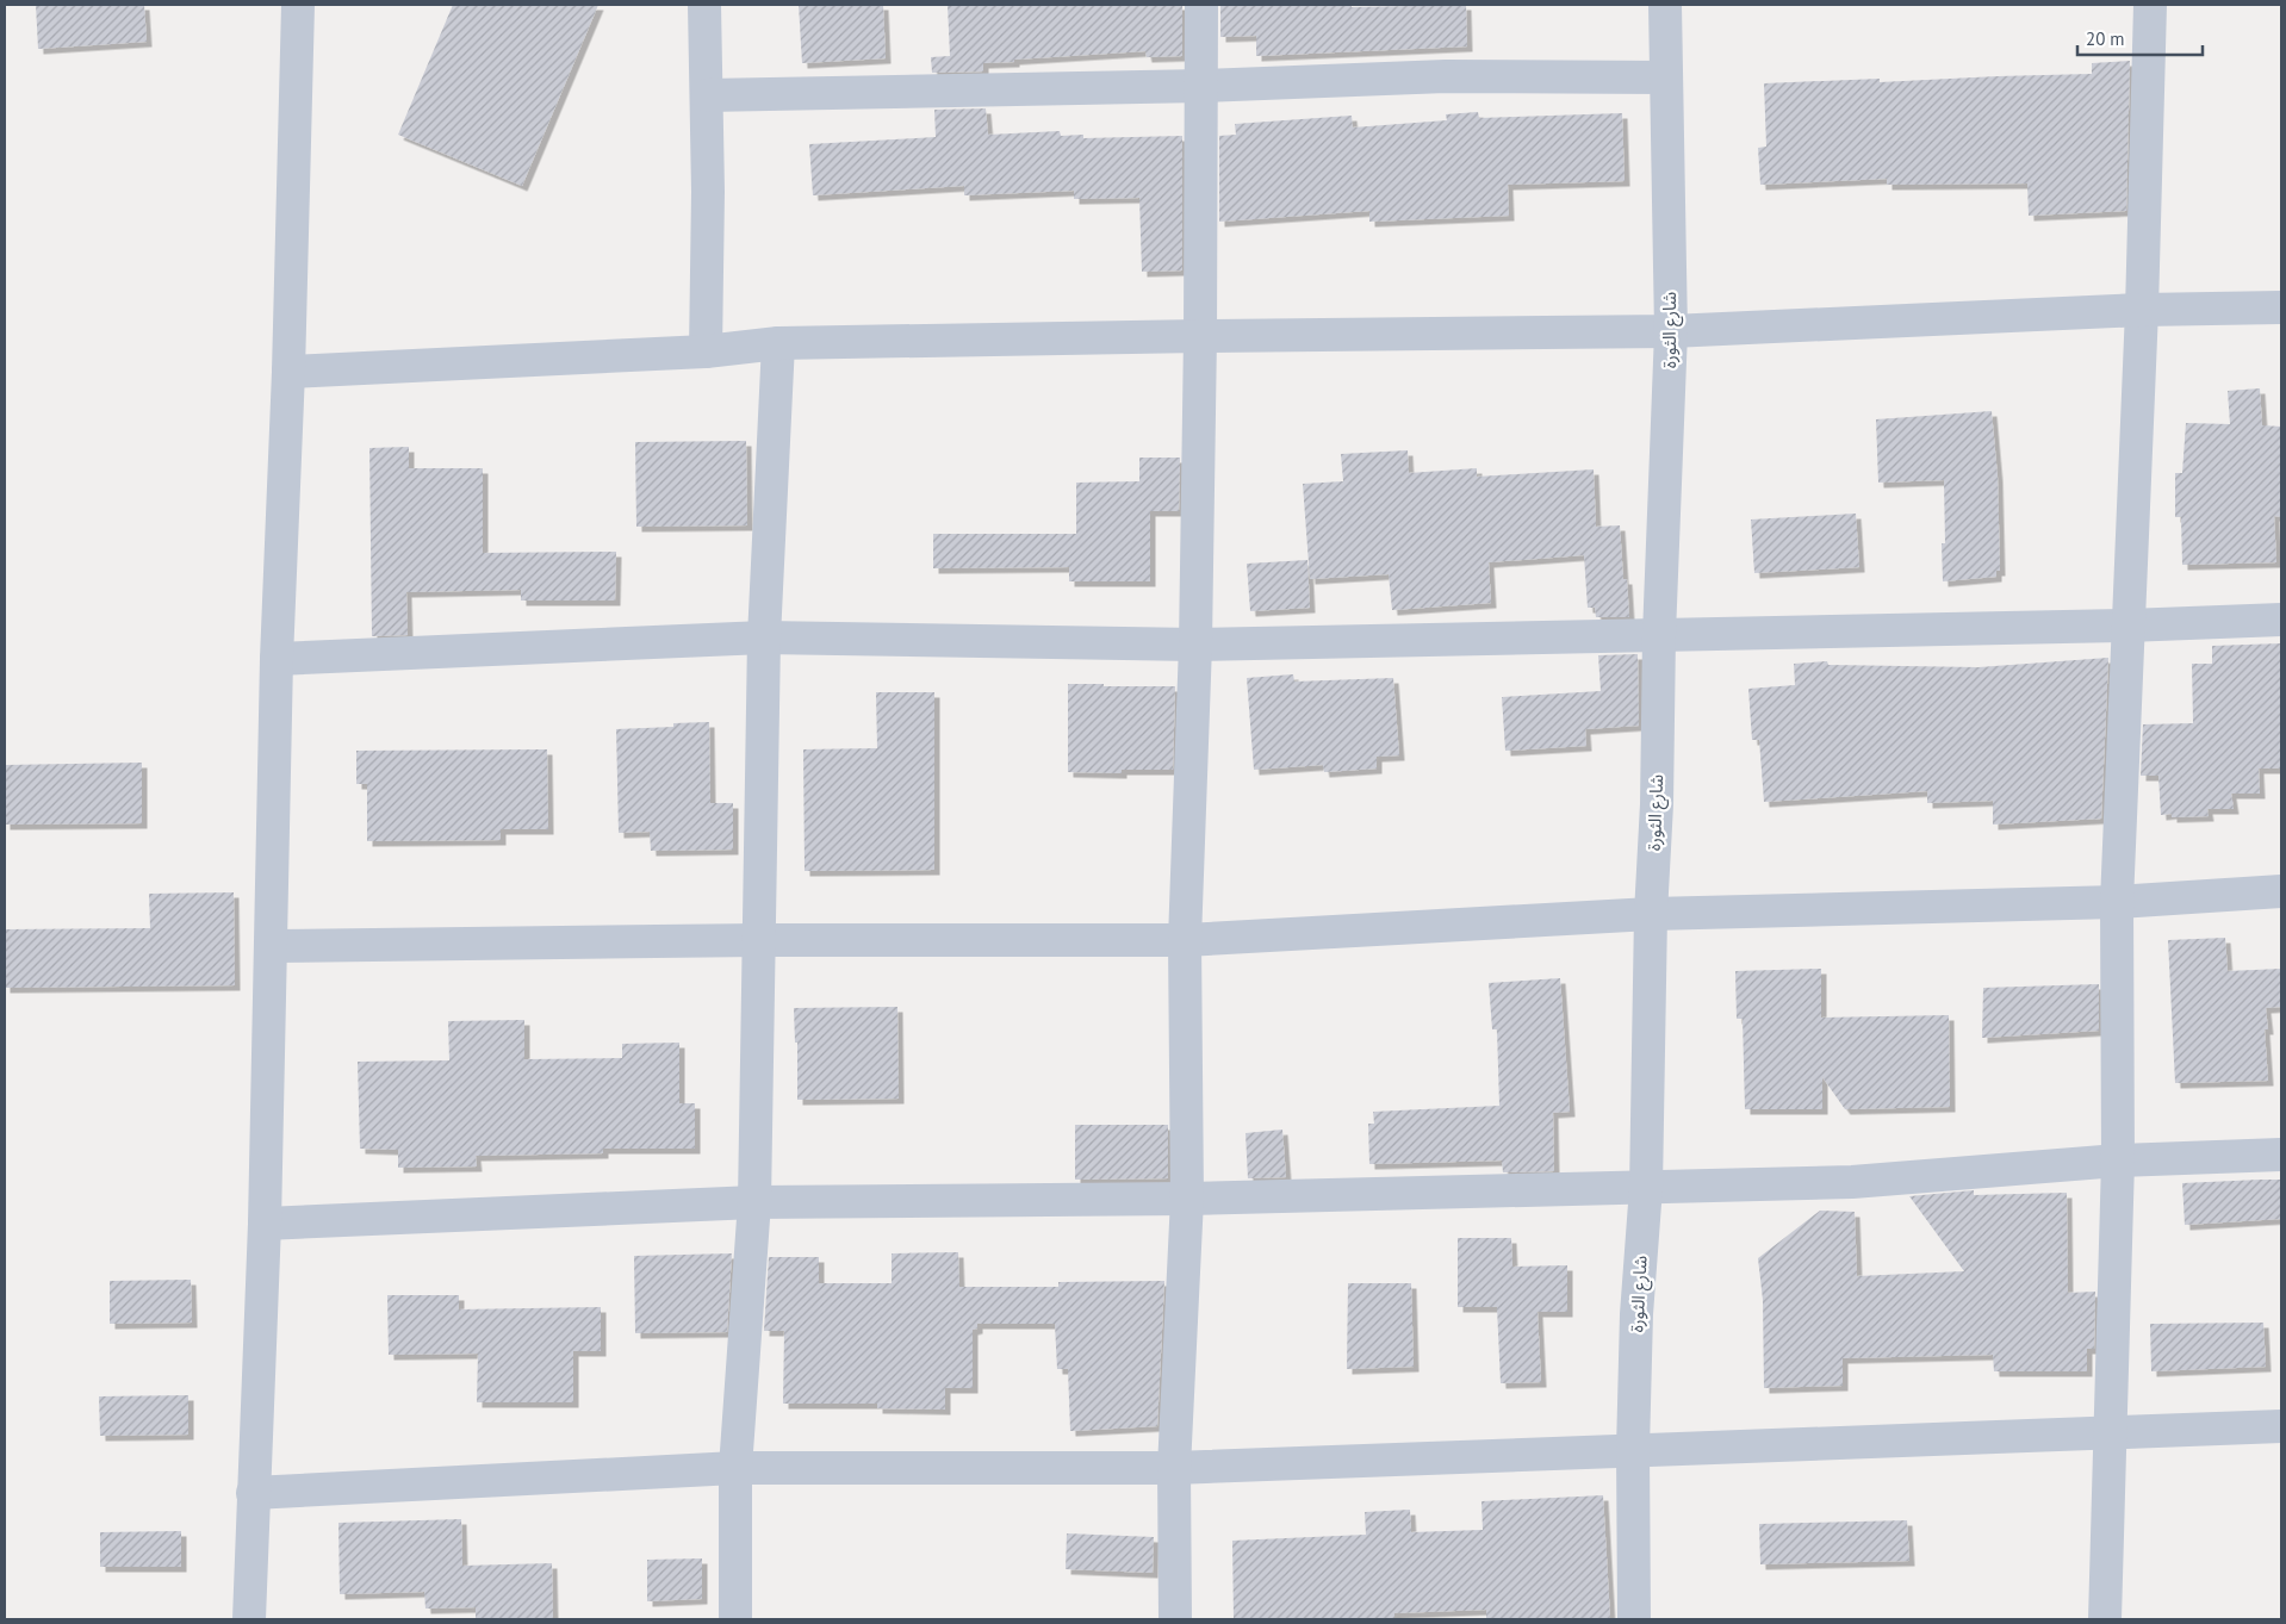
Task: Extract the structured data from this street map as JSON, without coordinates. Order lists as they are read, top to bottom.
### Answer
{
  "streets": {
    "street": ["شارع الثورة"]
  },
  "scale_bar": "20 m"
}
